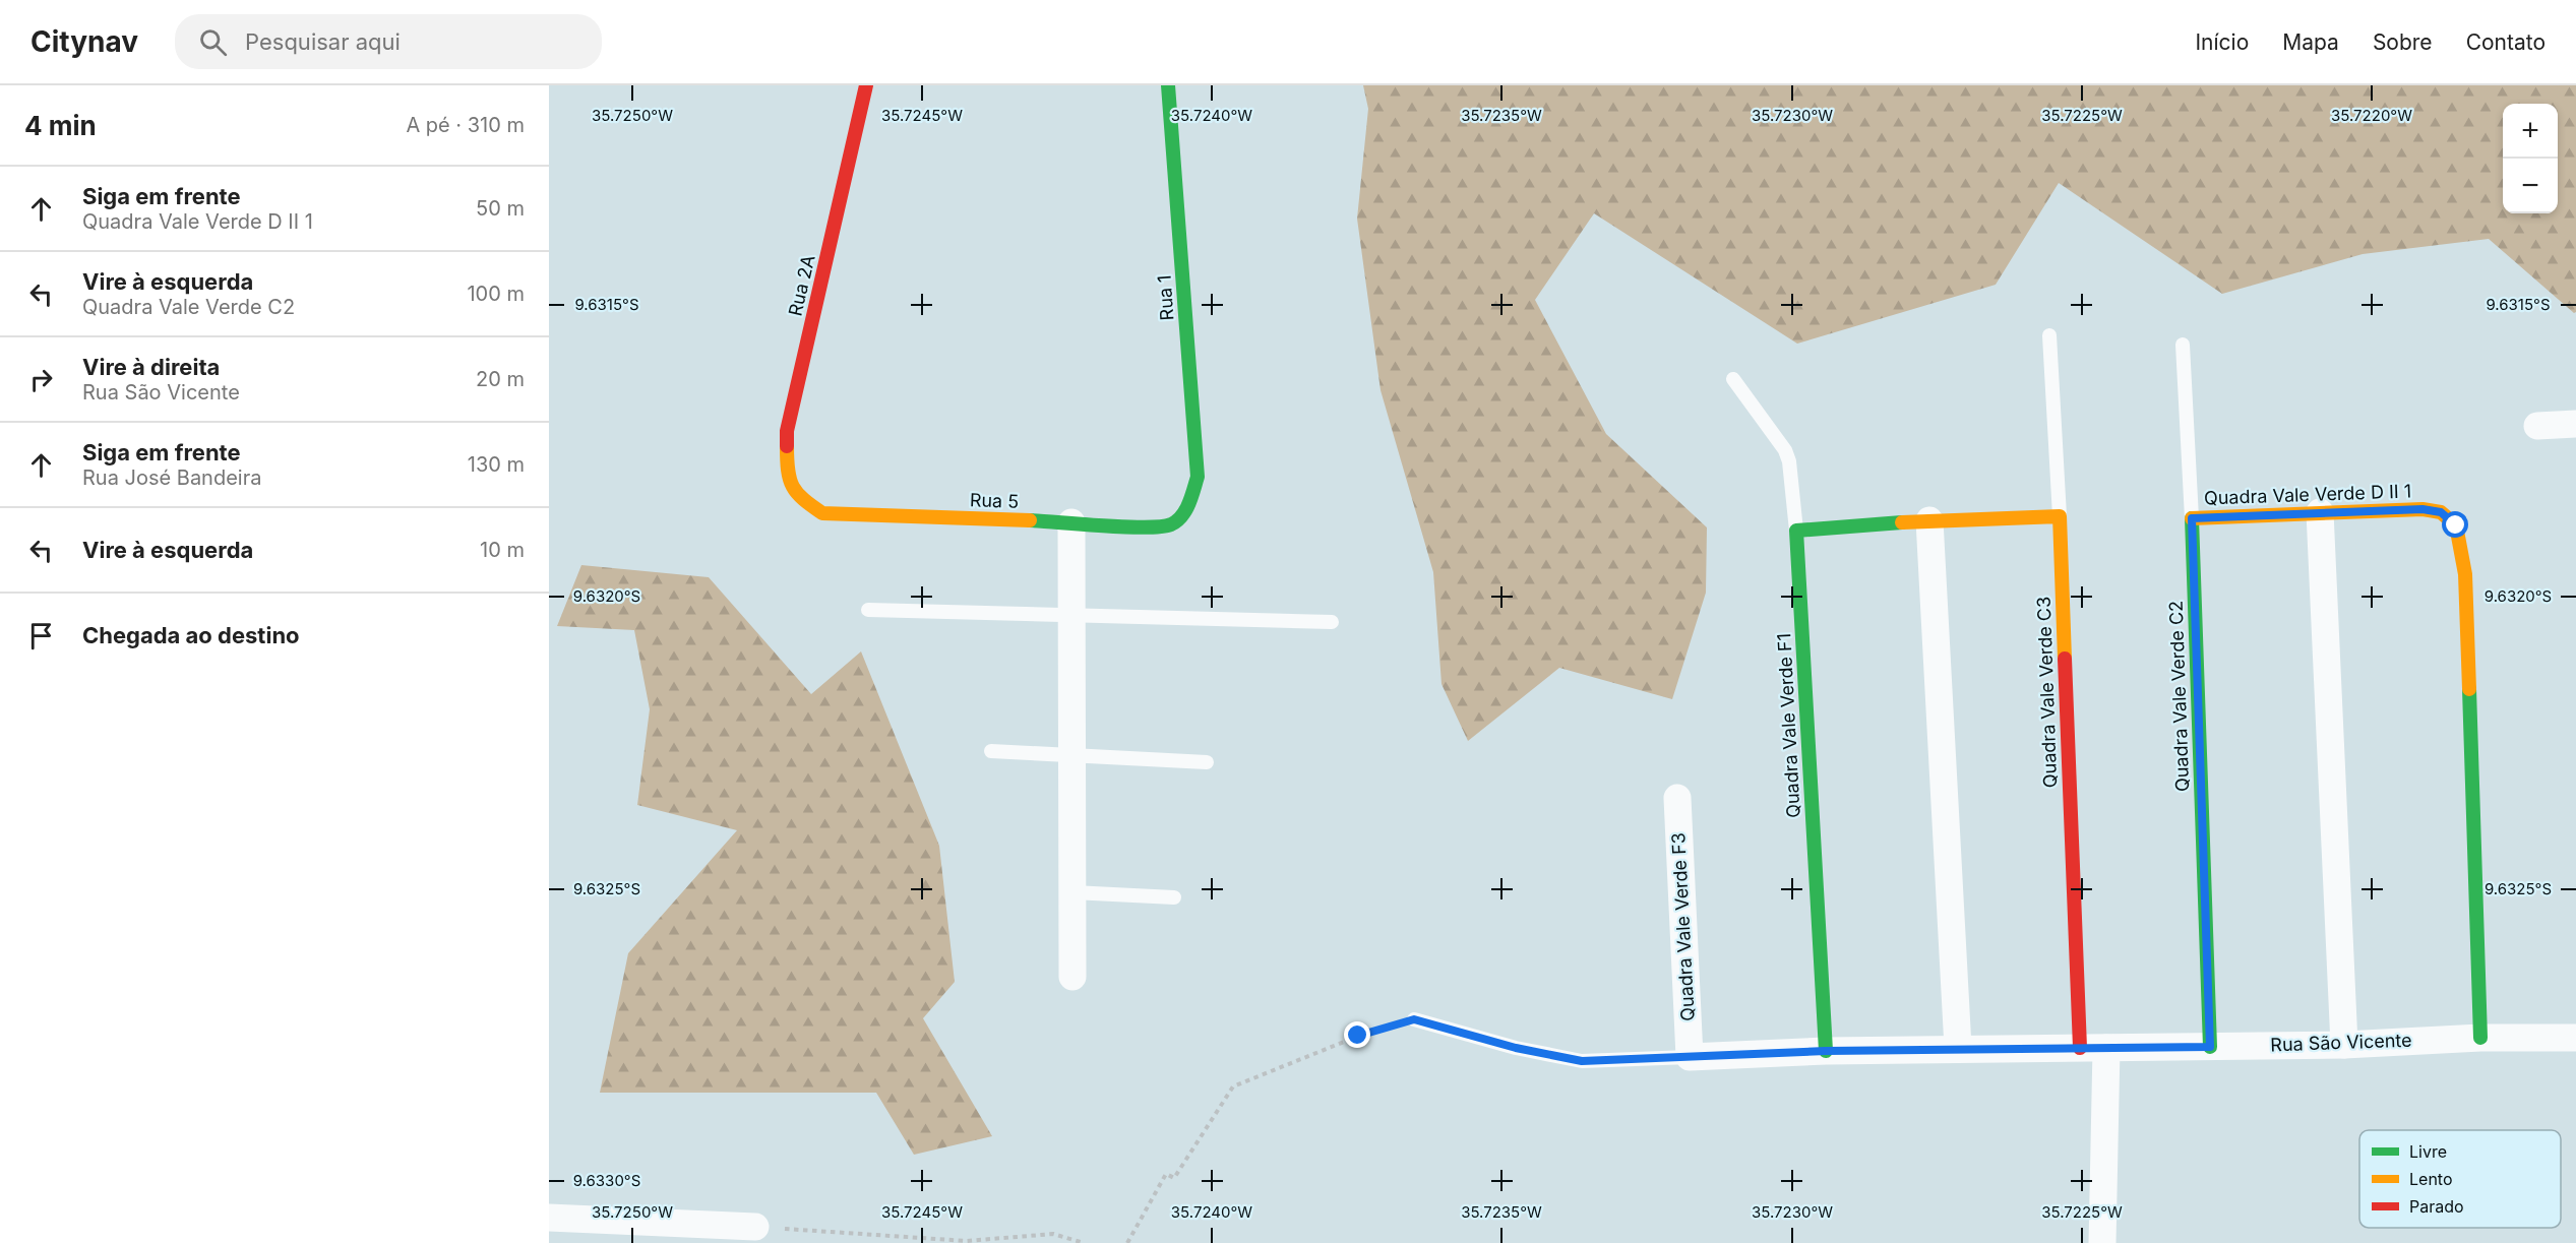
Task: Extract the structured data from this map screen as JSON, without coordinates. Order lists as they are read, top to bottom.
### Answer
{
  "streets": {
    "street": [
      "Rua 2A",
      "Rua 1",
      "Quadra Vale Verde D II 1",
      "Rua 5",
      "Quadra Vale Verde C3",
      "Quadra Vale Verde C2",
      "Quadra Vale Verde F1",
      "Quadra Vale Verde F3",
      "Rua São Vicente"
    ]
  },
  "crossings": [
    ["Rua 2A", "Rua 5"],
    ["Rua 1", "Rua 5"],
    ["Quadra Vale Verde D II 1", "Quadra Vale Verde C2"],
    ["Quadra Vale Verde D II 1", "Rua São Vicente"],
    ["Quadra Vale Verde C3", "Rua São Vicente"],
    ["Quadra Vale Verde C2", "Rua São Vicente"],
    ["Quadra Vale Verde F1", "Rua São Vicente"],
    ["Quadra Vale Verde F3", "Rua São Vicente"]
  ],
  "legend": ["Livre", "Lento", "Parado"],
  "page": {
    "header": "Citynav",
    "search": "Pesquisar aqui",
    "nav": [
      "Início",
      "Mapa",
      "Sobre",
      "Contato"
    ],
    "heading": ["4 min", "A pé · 310 m"],
    "map_buttons": ["+", "−"],
    "list": [
      ["Siga em frente", "Quadra Vale Verde D II 1", "50 m"],
      ["Vire à esquerda", "Quadra Vale Verde C2", "100 m"],
      ["Vire à direita", "Rua São Vicente", "20 m"],
      ["Siga em frente", "Rua José Bandeira", "130 m"],
      ["Vire à esquerda", "10 m"],
      "Chegada ao destino"
    ]
  },
  "coordinates": [
    "35.7250°W",
    "35.7245°W",
    "35.7240°W",
    "35.7235°W",
    "35.7230°W",
    "35.7225°W",
    "35.7220°W",
    "9.6315°S",
    "9.6320°S",
    "9.6325°S",
    "9.6330°S"
  ]
}
